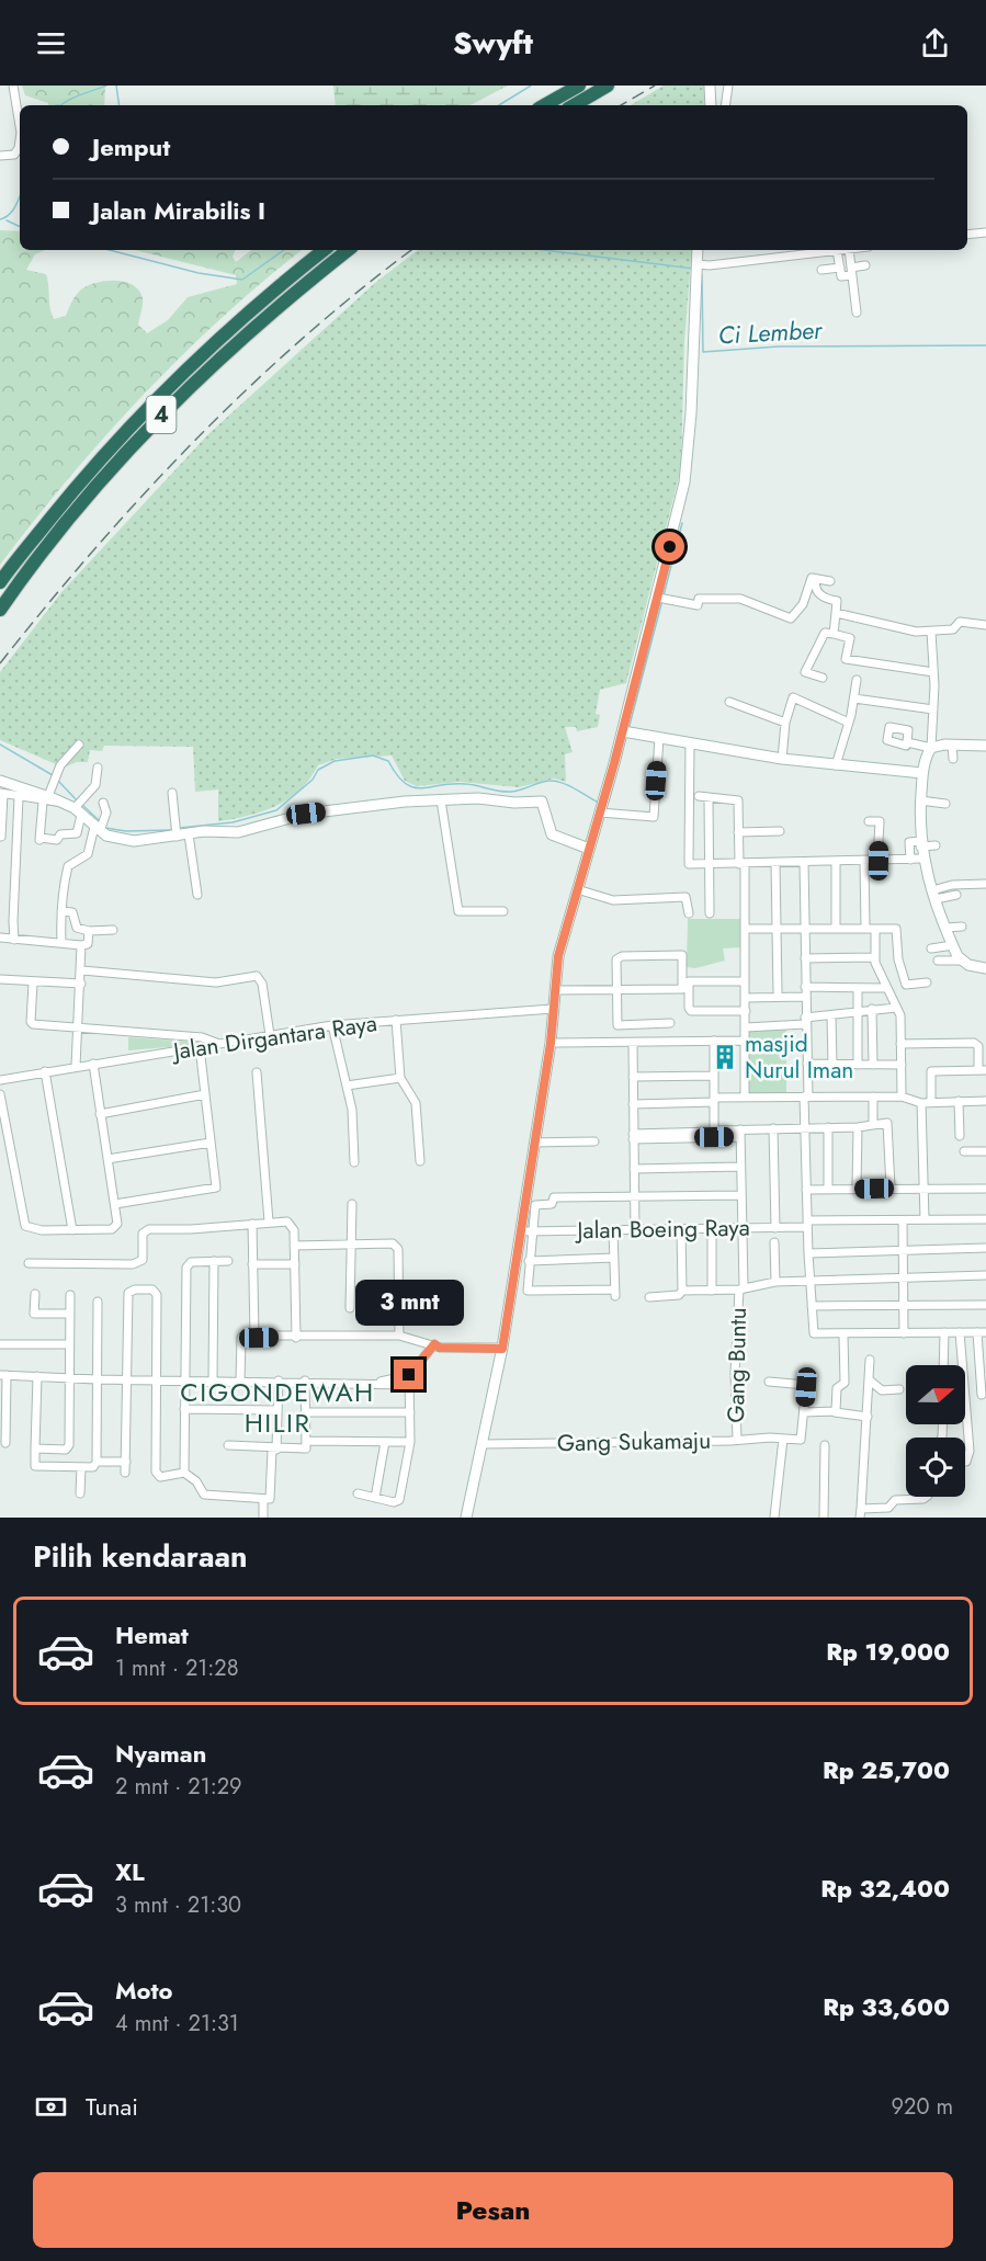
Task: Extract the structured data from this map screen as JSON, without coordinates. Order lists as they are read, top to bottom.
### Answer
{
  "streets": {
    "highway": ["4"],
    "street": [
      "Jalan Dirgantara Raya",
      "Jalan Boeing Raya",
      "Gang Buntu",
      "Gang Sukamaju"
    ]
  },
  "crossings": [
    ["Jalan Boeing Raya", "Gang Buntu"],
    ["Gang Buntu", "Gang Sukamaju"]
  ],
  "districts": ["CIGONDEWAH HILIR"],
  "water": ["Ci Lember"],
  "places": {
    "building": ["masjid Nurul Iman"]
  },
  "north": "right",
  "page": {
    "header": "Swyft",
    "banner": ["Jemput", "Jalan Mirabilis I"],
    "bubble": "3 mnt",
    "heading": "Pilih kendaraan",
    "list": [
      {
        "name": "Hemat",
        "note": "1 mnt · 21:28",
        "value": "Rp 19,000"
      },
      {
        "name": "Nyaman",
        "note": "2 mnt · 21:29",
        "value": "Rp 25,700"
      },
      {
        "name": "XL",
        "note": "3 mnt · 21:30",
        "value": "Rp 32,400"
      },
      {
        "name": "Moto",
        "note": "4 mnt · 21:31",
        "value": "Rp 33,600"
      }
    ],
    "pay": ["Tunai", "920 m"],
    "buttons": "Pesan"
  }
}
